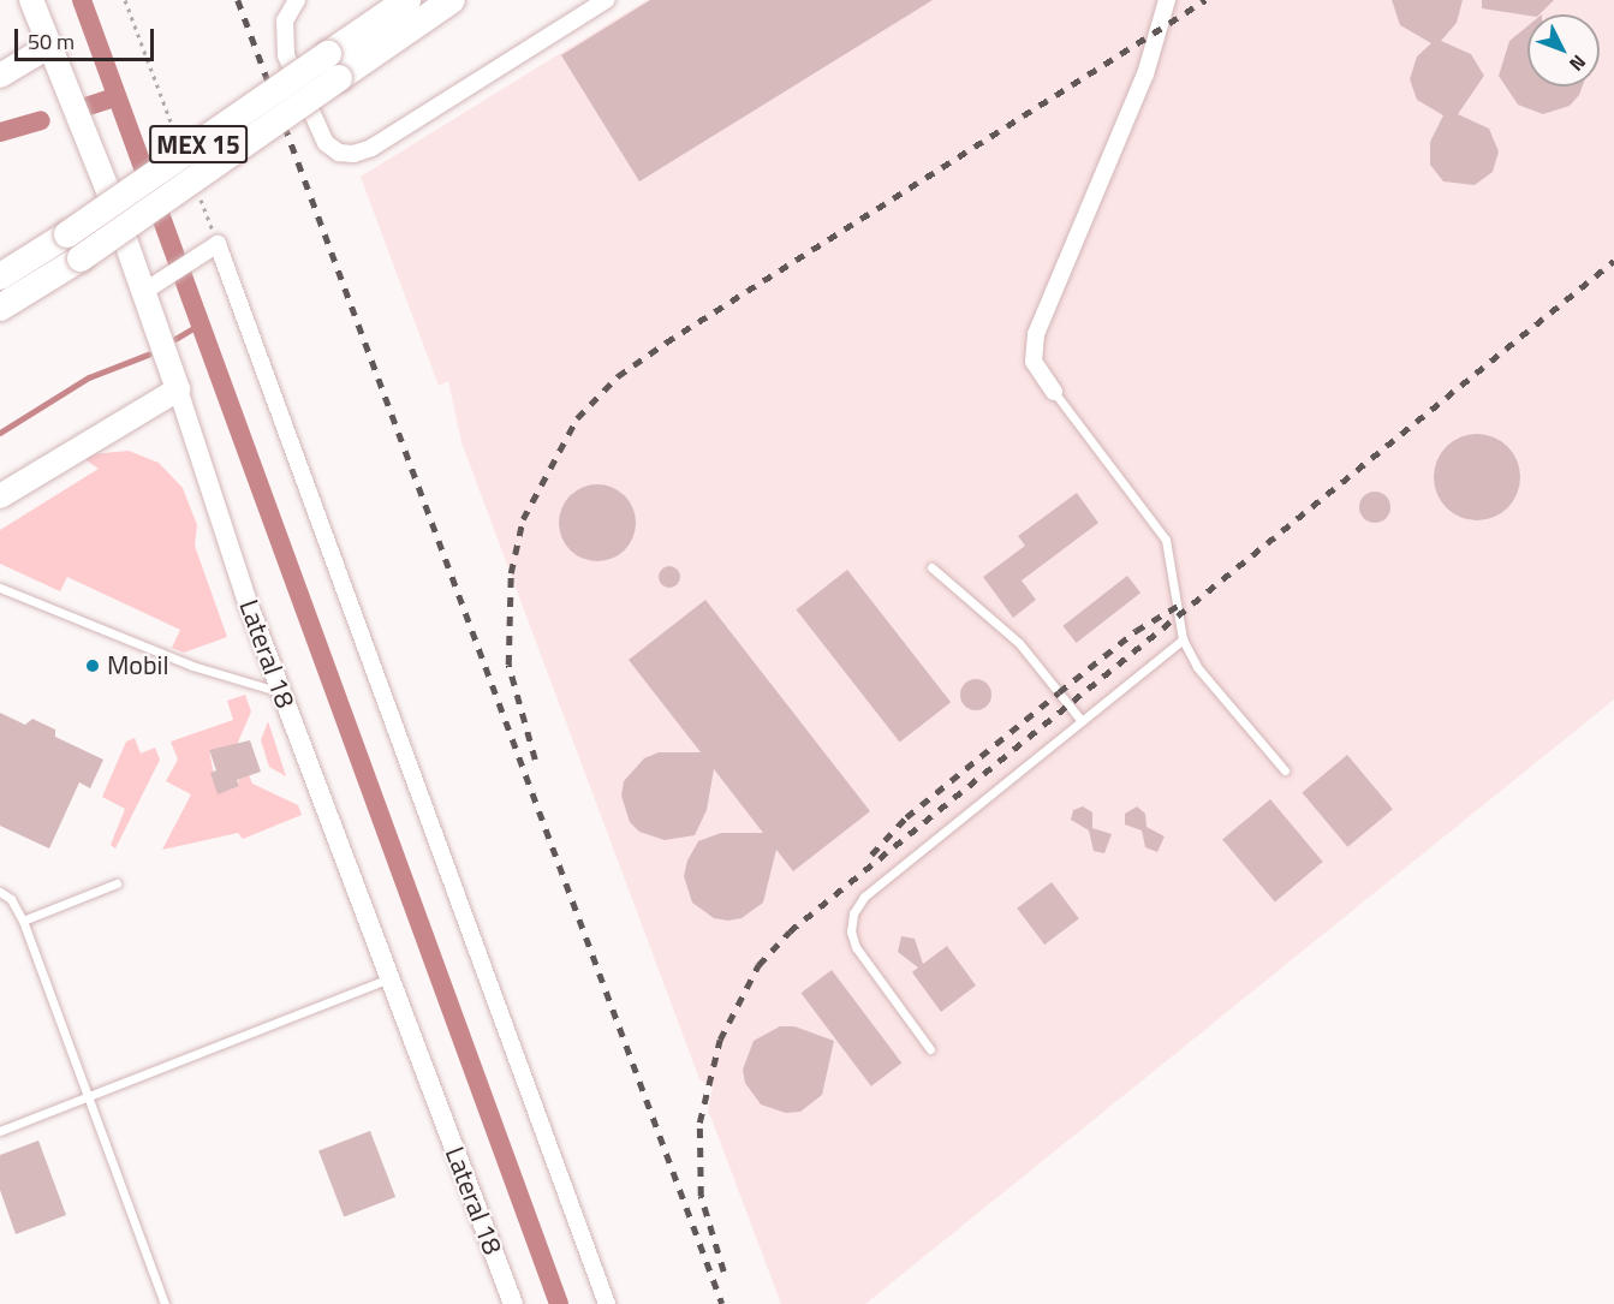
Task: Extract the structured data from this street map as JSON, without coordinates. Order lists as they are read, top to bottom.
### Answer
{
  "streets": {
    "highway": ["MEX 15"],
    "main road": ["Lateral 18"]
  },
  "places": ["Mobil"],
  "scale_bar": "50 m",
  "north": "bottom right"
}
